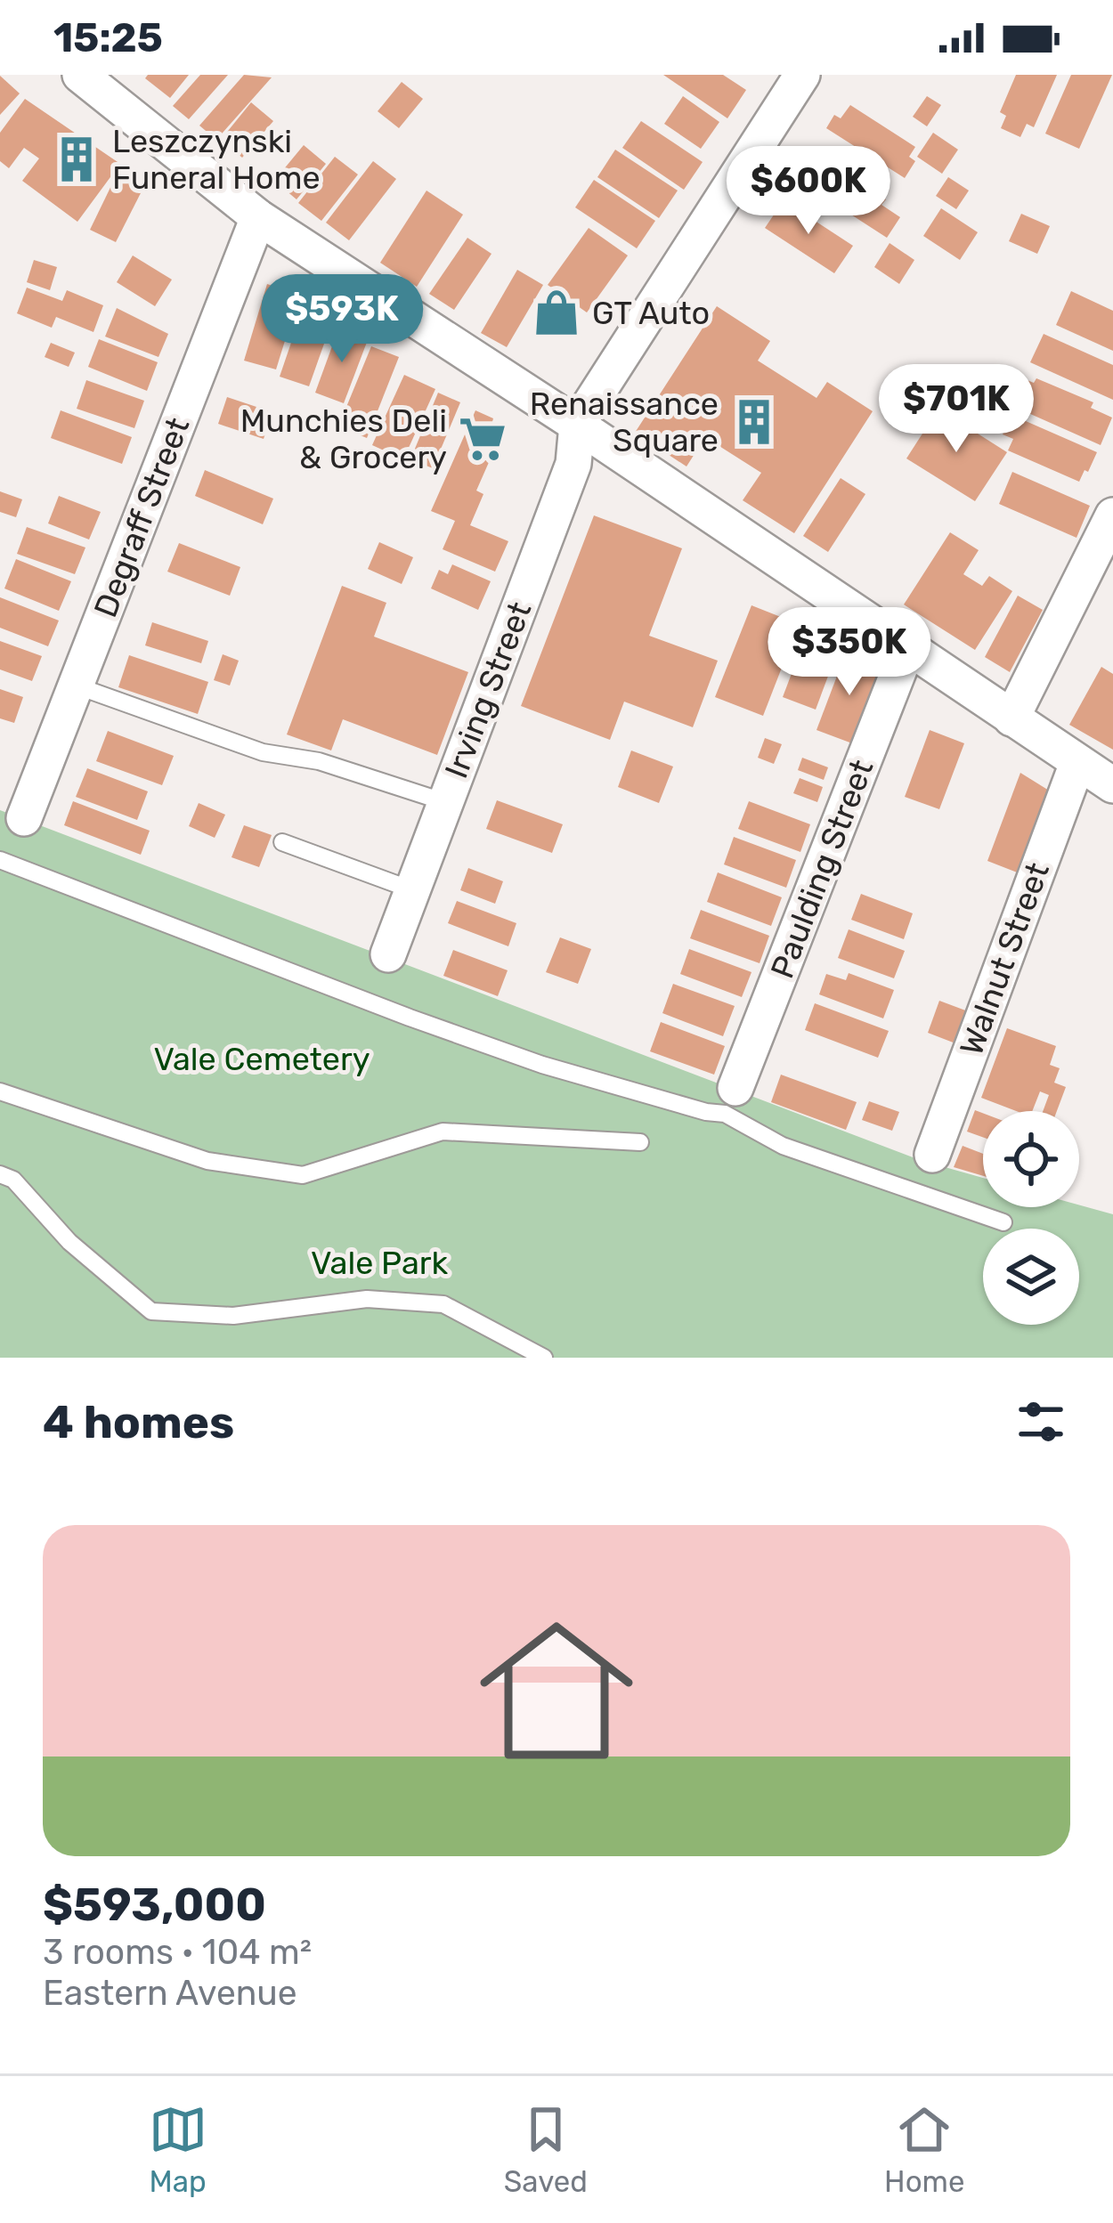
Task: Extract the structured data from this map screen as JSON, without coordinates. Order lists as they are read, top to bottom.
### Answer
{
  "streets": {
    "street": [
      "Degraff Street",
      "Irving Street",
      "Paulding Street",
      "Walnut Street"
    ]
  },
  "parks": ["Vale Cemetery", "Vale Park"],
  "places": {
    "building": ["Leszczynski Funeral Home", "Renaissance Square"],
    "shop": ["GT Auto"],
    "supermarket": ["Munchies Deli & Grocery"]
  },
  "page": {
    "status": "15:25",
    "price": [
      "$600K",
      "$593K",
      "$701K",
      "$350K"
    ],
    "heading": "4 homes",
    "list": [
      {
        "name": "$593,000",
        "note": "3 rooms · 104 m² · Eastern Avenue"
      }
    ],
    "tabs": ["Map", "Saved", "Home"]
  }
}
